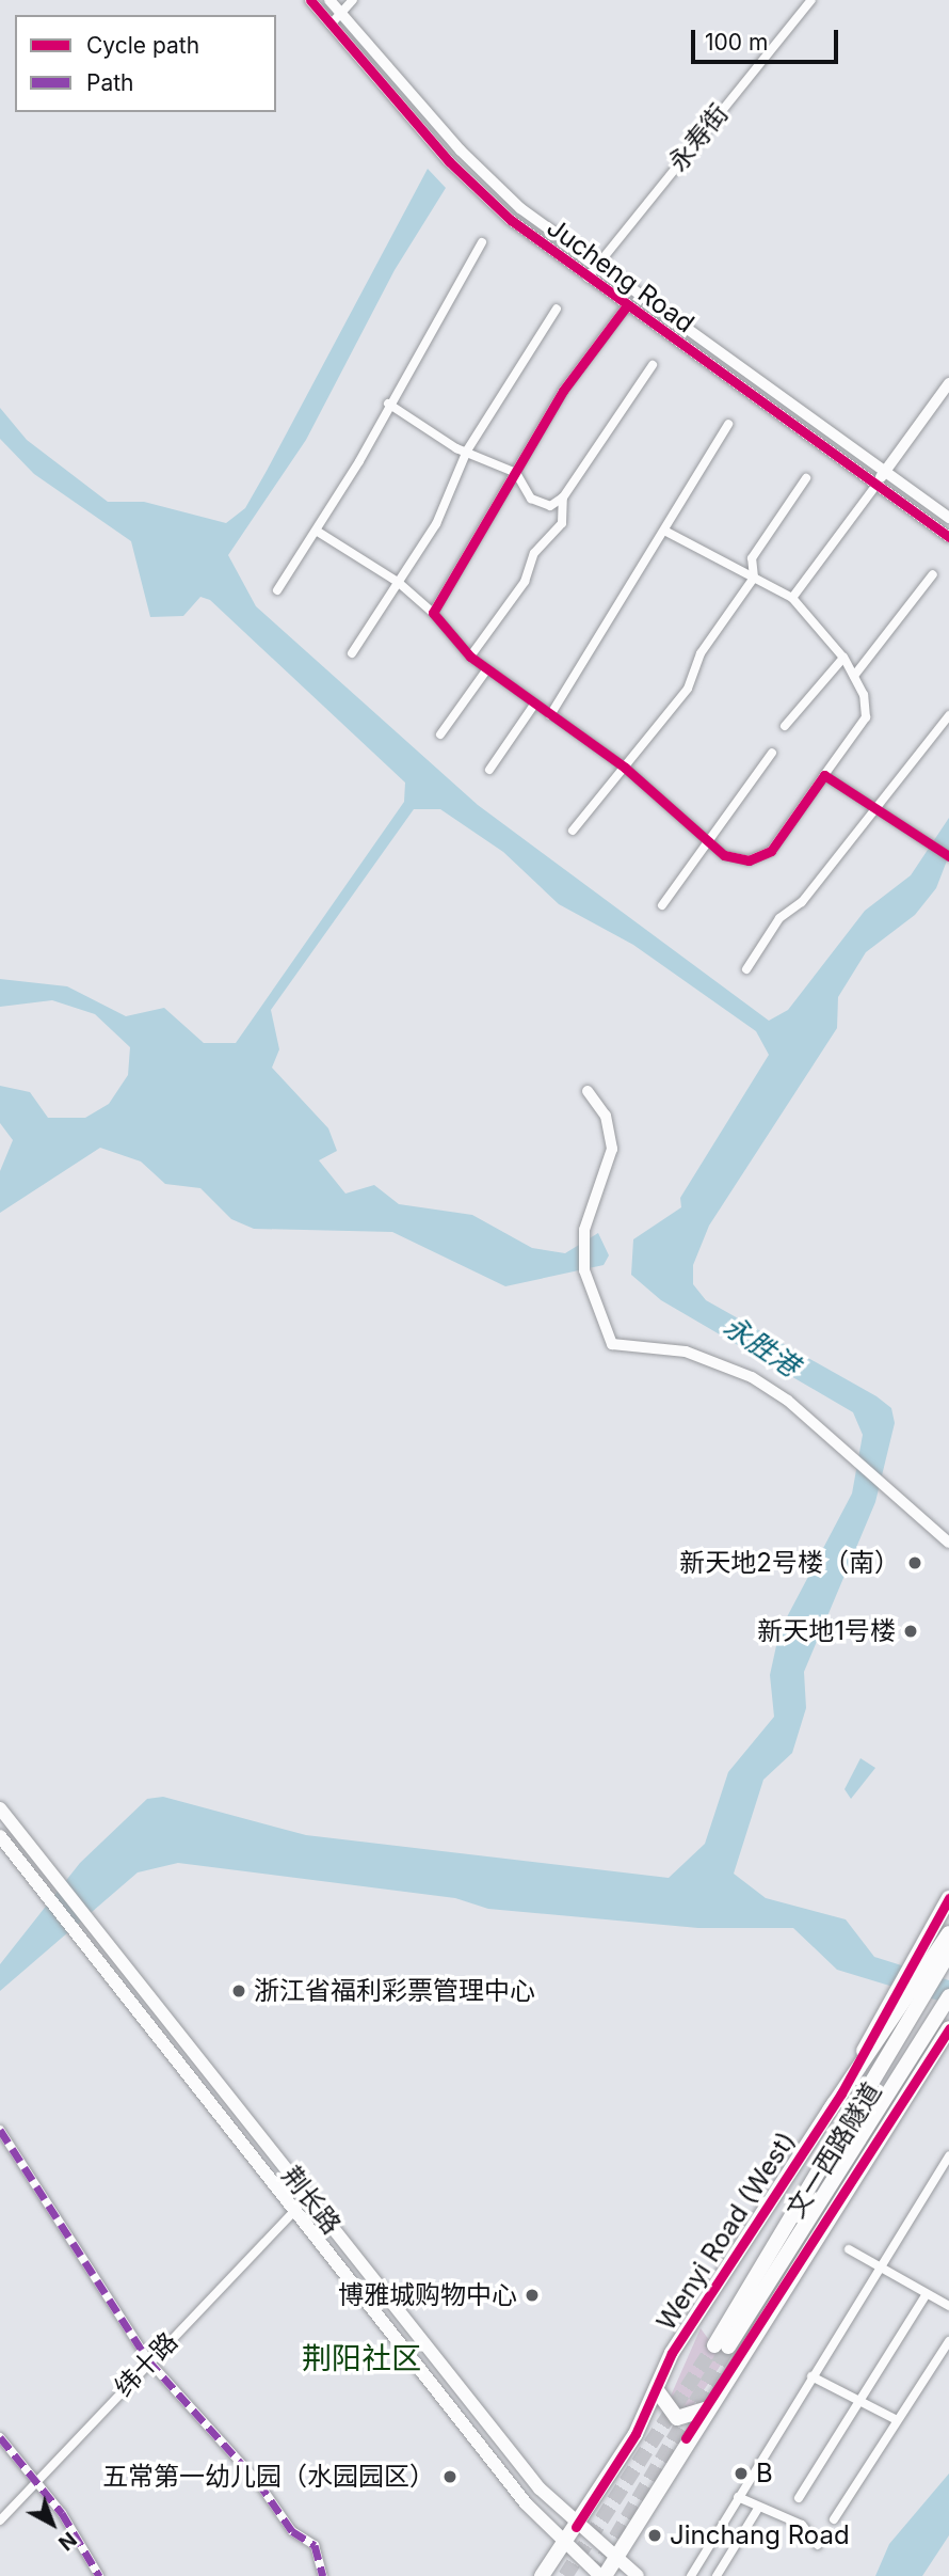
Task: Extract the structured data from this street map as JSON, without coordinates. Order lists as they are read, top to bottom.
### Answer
{
  "streets": {
    "main road": ["文一西路隧道", "荆长路", "Wenyi Road (West)"],
    "street": ["永寿街", "Jucheng Road", "纬十路"]
  },
  "crossings": [
    ["永寿街", "Jucheng Road"],
    ["荆长路", "Wenyi Road (West)"],
    ["荆长路", "纬十路"]
  ],
  "districts": ["荆阳社区"],
  "water": ["永胜港"],
  "places": [
    "新天地2号楼（南）",
    "新天地1号楼",
    "浙江省福利彩票管理中心",
    "博雅城购物中心",
    "B",
    "五常第一幼儿园（水园园区）",
    "Jinchang Road"
  ],
  "legend": ["Cycle path", "Path"],
  "scale_bar": "100 m",
  "north": "bottom right"
}
